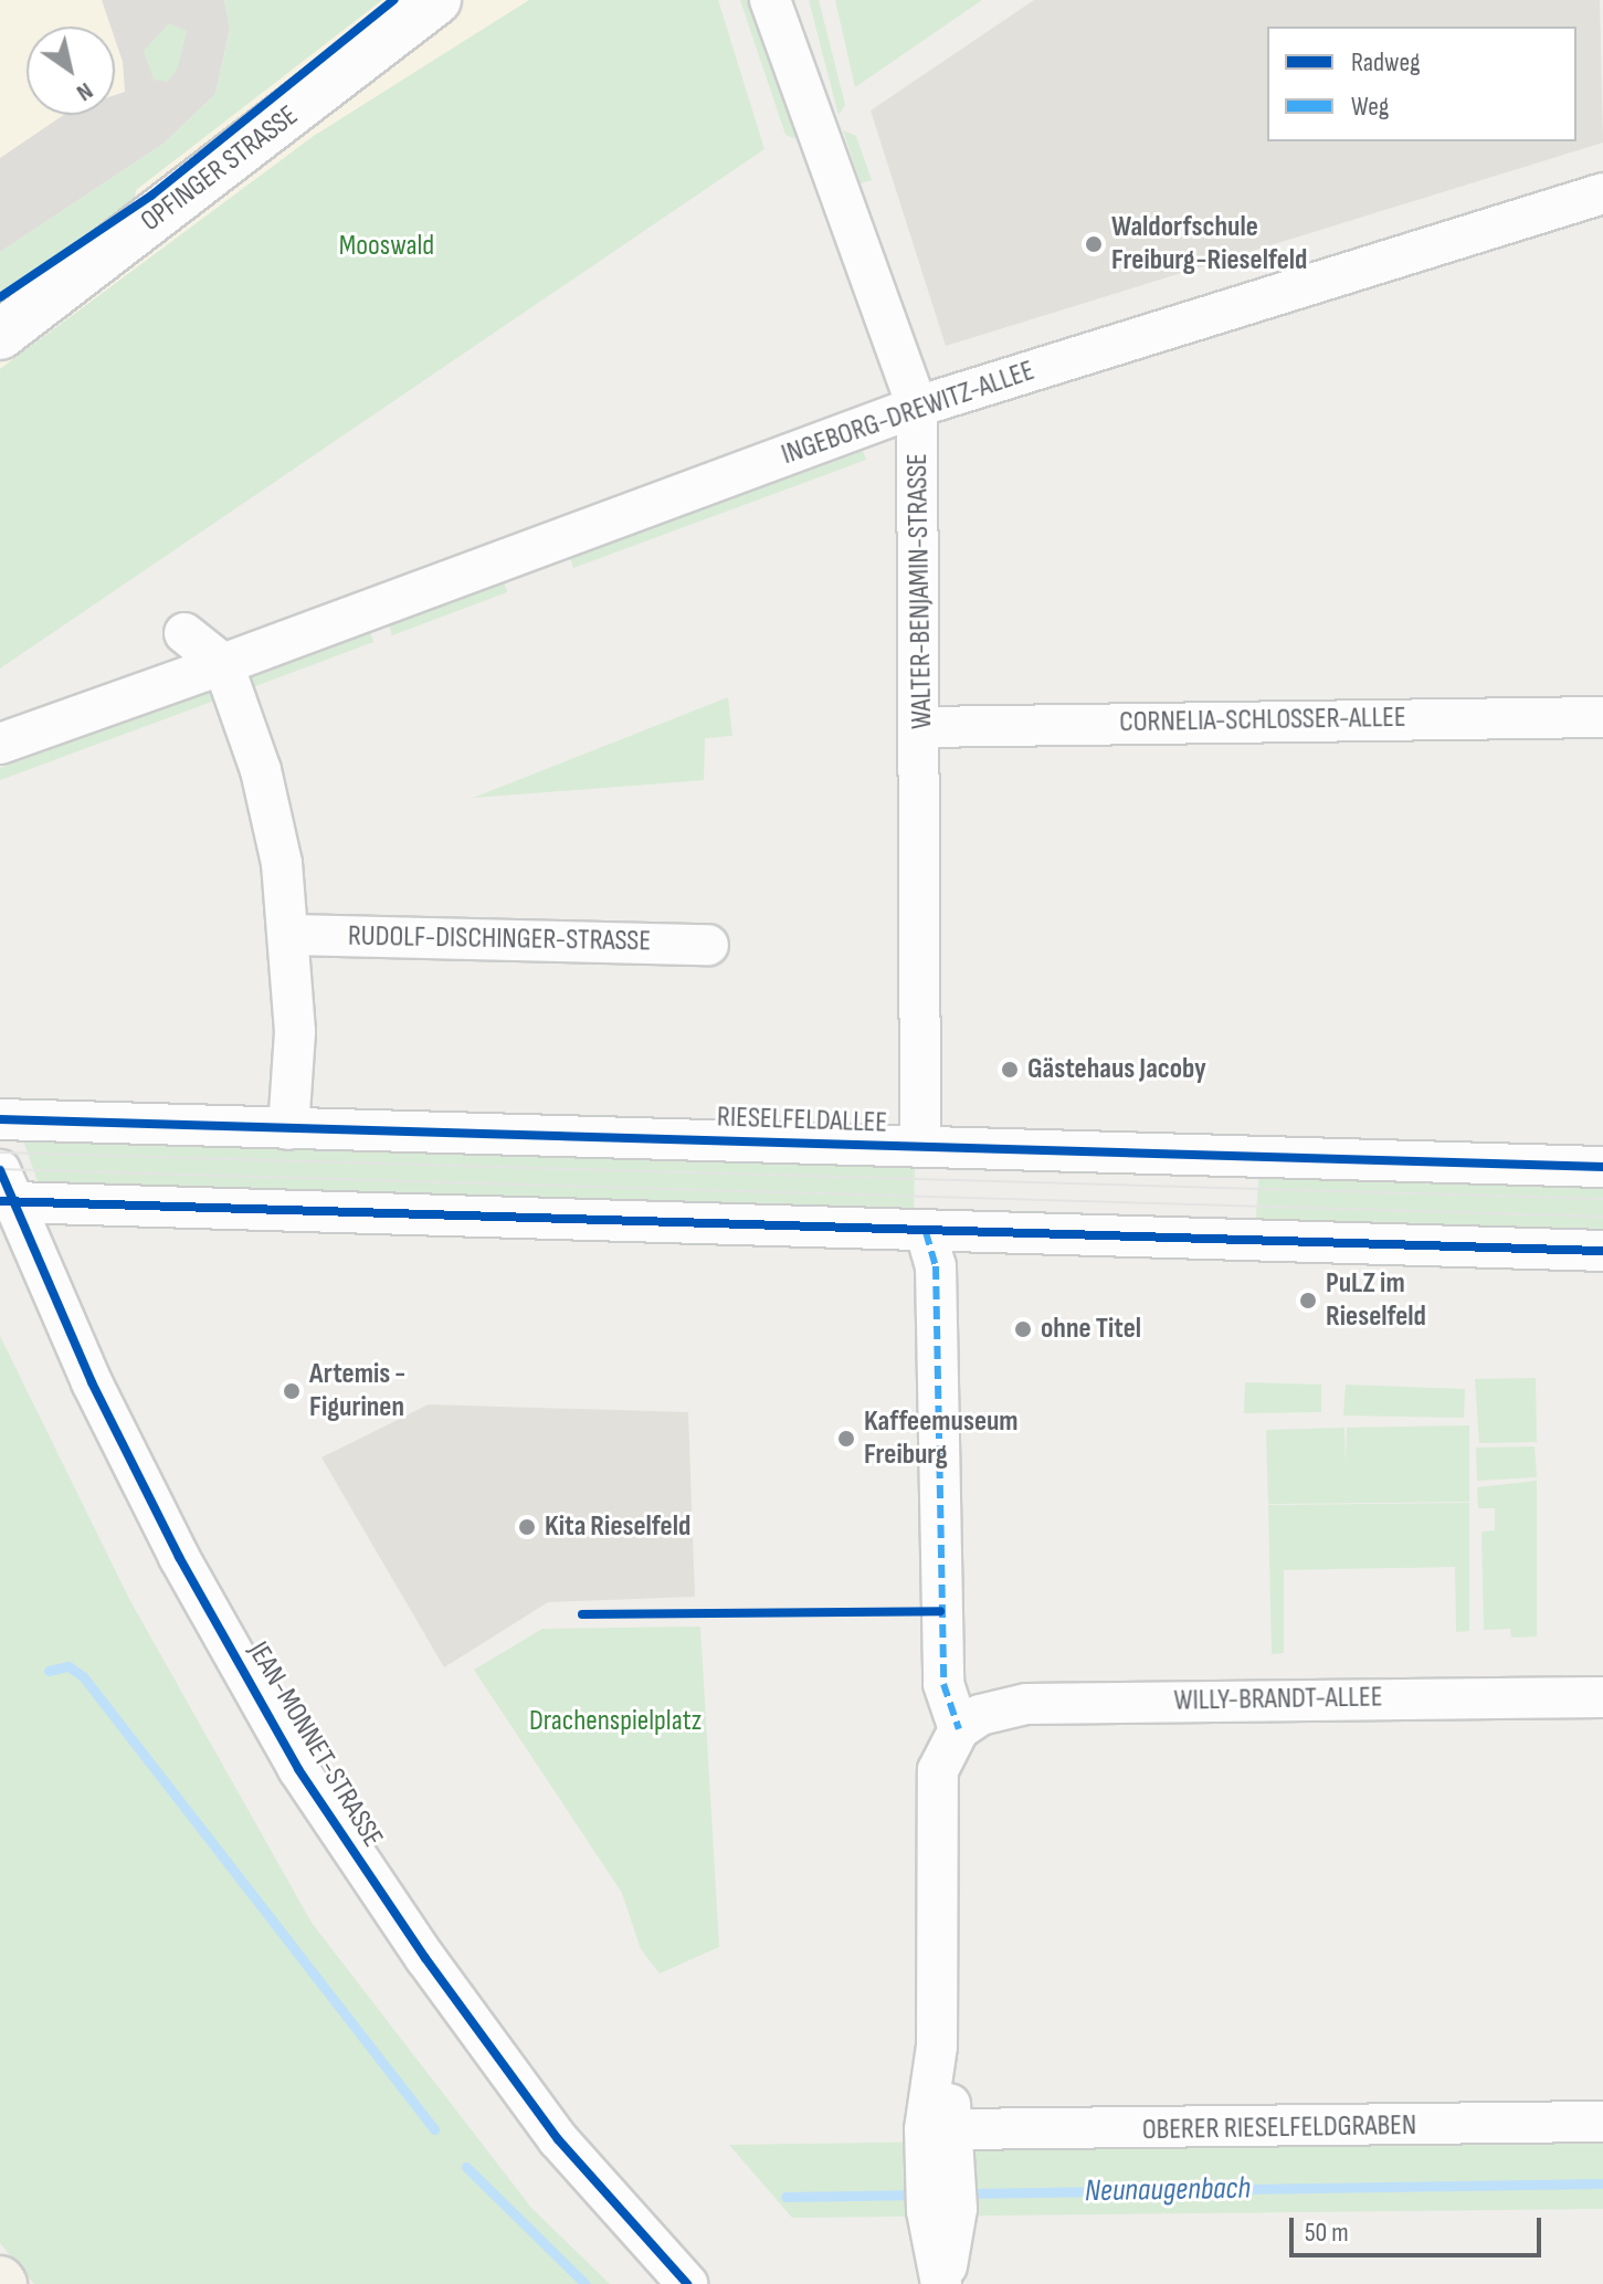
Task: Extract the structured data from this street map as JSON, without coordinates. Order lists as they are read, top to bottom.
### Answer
{
  "streets": {
    "main road": ["OPFINGER STRASSE"],
    "street": [
      "INGEBORG-DREWITZ-ALLEE",
      "WALTER-BENJAMIN-STRASSE",
      "CORNELIA-SCHLOSSER-ALLEE",
      "RUDOLF-DISCHINGER-STRASSE",
      "RIESELFELDALLEE",
      "WILLY-BRANDT-ALLEE",
      "JEAN-MONNET-STRASSE",
      "OBERER RIESELFELDGRABEN"
    ]
  },
  "crossings": [
    ["INGEBORG-DREWITZ-ALLEE", "WALTER-BENJAMIN-STRASSE"],
    ["WALTER-BENJAMIN-STRASSE", "CORNELIA-SCHLOSSER-ALLEE"],
    ["WALTER-BENJAMIN-STRASSE", "RIESELFELDALLEE"]
  ],
  "water": ["Neunaugenbach"],
  "parks": ["Mooswald", "Drachenspielplatz"],
  "places": [
    "Waldorfschule Freiburg-Rieselfeld",
    "Gästehaus Jacoby",
    "PuLZ im Rieselfeld",
    "ohne Titel",
    "Artemis - Figurinen",
    "Kaffeemuseum Freiburg",
    "Kita Rieselfeld"
  ],
  "legend": ["Radweg", "Weg"],
  "scale_bar": "50 m",
  "north": "bottom right"
}
